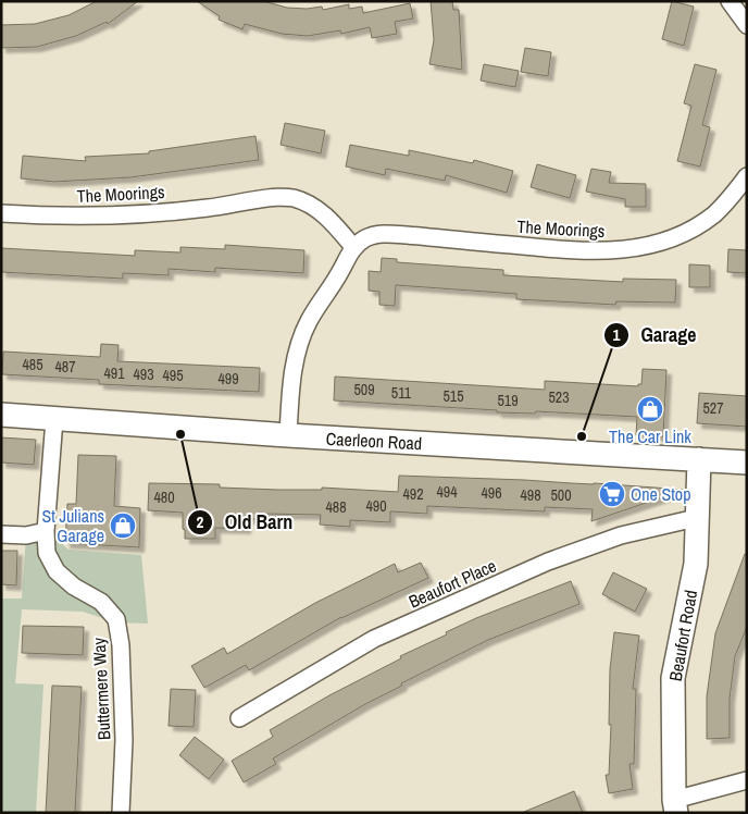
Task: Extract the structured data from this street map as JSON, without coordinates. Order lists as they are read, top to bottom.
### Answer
{
  "streets": {
    "main road": ["Caerleon Road", "Beaufort Road"],
    "street": ["The Moorings", "Beaufort Place", "Buttermere Way"]
  },
  "crossings": [
    ["Caerleon Road", "Beaufort Road"],
    ["Caerleon Road", "Buttermere Way"],
    ["Beaufort Place", "Beaufort Road"]
  ],
  "places": {
    "shop": ["The Car Link", "St Julians Garage"],
    "other": ["Old Barn", "Garage"],
    "supermarket": ["One Stop"]
  },
  "house_numbers": [
    "485",
    "487",
    "491",
    "493",
    "495",
    "499",
    "509",
    "511",
    "515",
    "523",
    "519",
    "527",
    "494",
    "496",
    "492",
    "498",
    "500",
    "480",
    "490",
    "488"
  ]
}
